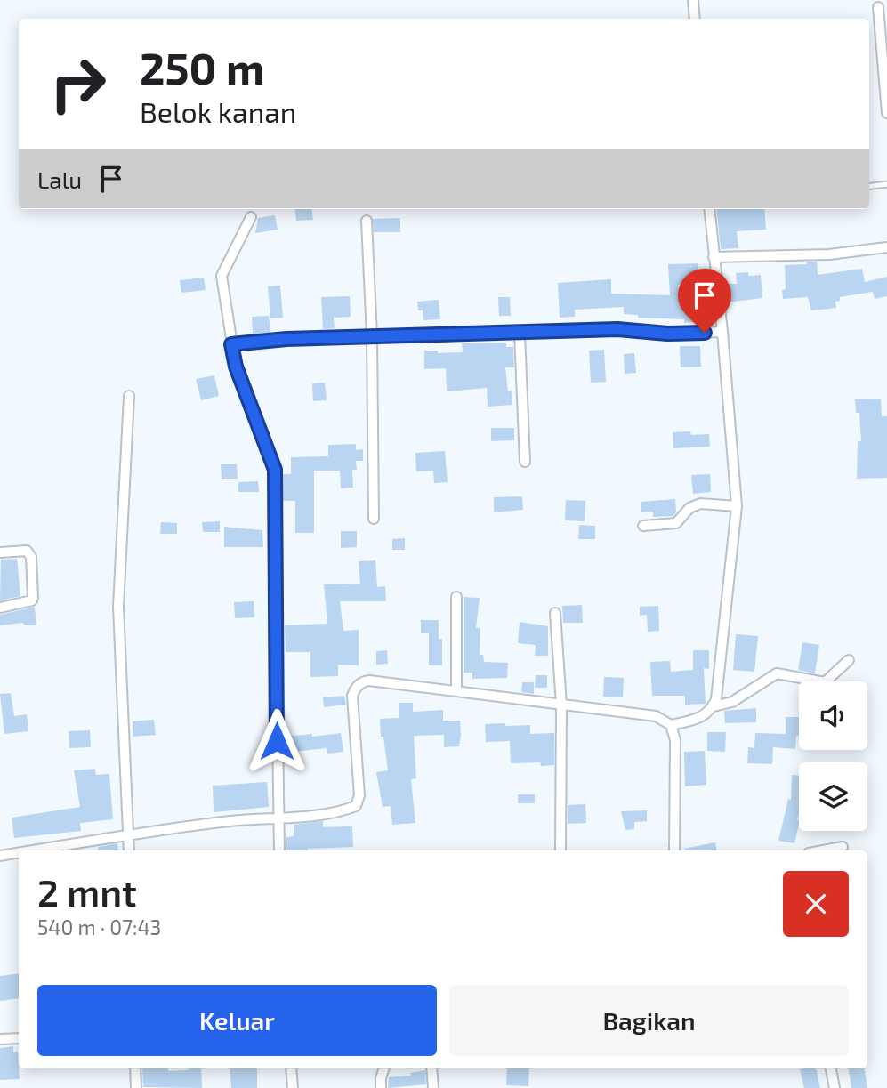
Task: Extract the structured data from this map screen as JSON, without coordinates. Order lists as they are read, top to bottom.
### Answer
{
  "page": {
    "turn": ["250 m", "Belok kanan"],
    "then": "Lalu",
    "heading": ["2 mnt", "540 m · 07:43"],
    "buttons": ["Keluar", "Bagikan"]
  }
}
